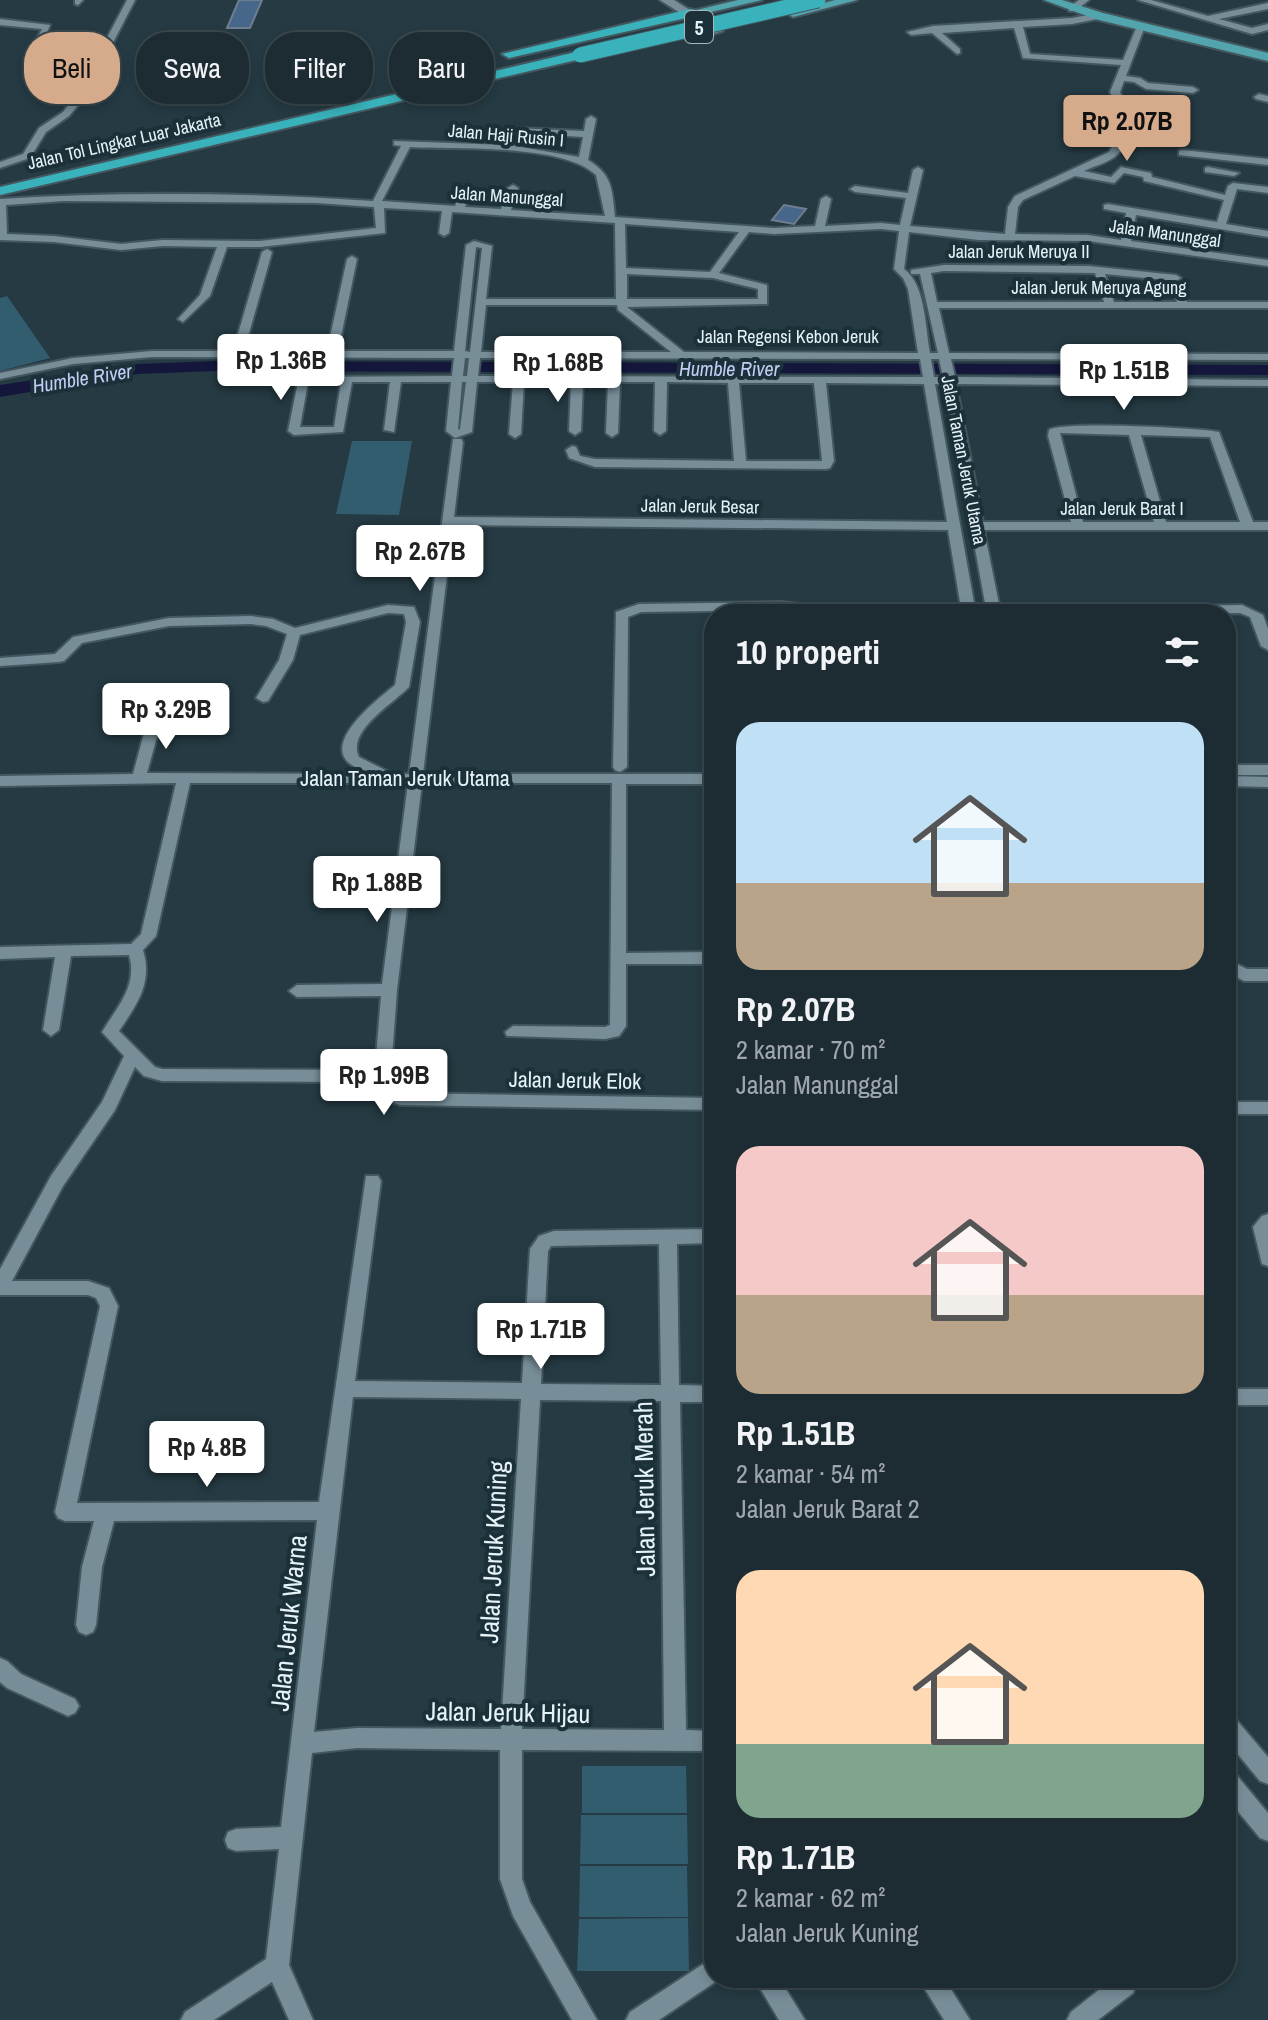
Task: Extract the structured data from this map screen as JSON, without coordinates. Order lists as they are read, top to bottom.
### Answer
{
  "streets": {
    "highway": ["5", "Jalan Tol Lingkar Luar Jakarta"],
    "street": [
      "Jalan Haji Rusin I",
      "Jalan Manunggal",
      "Jalan Jeruk Meruya II",
      "Jalan Jeruk Meruya Agung",
      "Jalan Regensi Kebon Jeruk",
      "Jalan Taman Jeruk Utama",
      "Jalan Jeruk Besar",
      "Jalan Jeruk Barat I",
      "Jalan Jeruk Elok",
      "Jalan Jeruk Merah",
      "Jalan Jeruk Kuning",
      "Jalan Jeruk Warna",
      "Jalan Jeruk Hijau"
    ]
  },
  "crossings": [
    ["Jalan Haji Rusin I", "Jalan Manunggal"],
    ["Jalan Jeruk Meruya II", "Jalan Jeruk Meruya Agung"],
    ["Jalan Jeruk Meruya II", "Jalan Taman Jeruk Utama"],
    ["Jalan Jeruk Meruya Agung", "Jalan Taman Jeruk Utama"],
    ["Jalan Regensi Kebon Jeruk", "Jalan Taman Jeruk Utama"],
    ["Jalan Taman Jeruk Utama", "Jalan Jeruk Besar"],
    ["Jalan Taman Jeruk Utama", "Jalan Jeruk Barat I"],
    ["Jalan Jeruk Merah", "Jalan Jeruk Kuning"],
    ["Jalan Jeruk Merah", "Jalan Jeruk Hijau"],
    ["Jalan Jeruk Kuning", "Jalan Jeruk Hijau"],
    ["Jalan Jeruk Warna", "Jalan Jeruk Hijau"]
  ],
  "water": ["Humble River"],
  "page": {
    "chip": [
      "Beli",
      "Sewa",
      "Filter",
      "Baru"
    ],
    "price": [
      "Rp 2.07B",
      "Rp 1.36B",
      "Rp 1.68B",
      "Rp 1.51B",
      "Rp 2.67B",
      "Rp 3.29B",
      "Rp 1.88B",
      "Rp 1.99B",
      "Rp 1.71B",
      "Rp 4.8B"
    ],
    "heading": "10 properti",
    "list": [
      {
        "name": "Rp 2.07B",
        "note": "2 kamar · 70 m² · Jalan Manunggal"
      },
      {
        "name": "Rp 1.51B",
        "note": "2 kamar · 54 m² · Jalan Jeruk Barat 2"
      },
      {
        "name": "Rp 1.71B",
        "note": "2 kamar · 62 m² · Jalan Jeruk Kuning"
      }
    ]
  }
}
